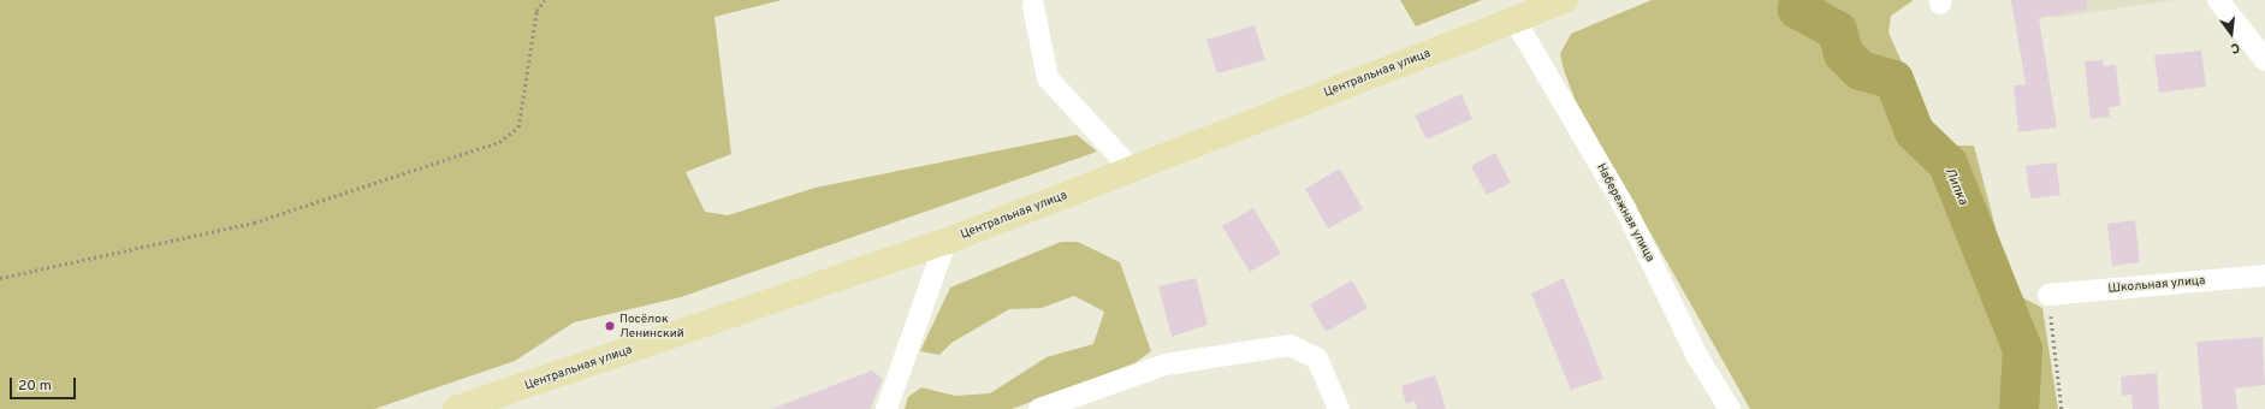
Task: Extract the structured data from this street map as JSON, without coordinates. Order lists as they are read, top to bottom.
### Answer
{
  "streets": {
    "main road": ["Центральная улица"],
    "street": ["Набережная улица", "Школьная улица"]
  },
  "crossings": [
    ["Центральная улица", "Набережная улица"]
  ],
  "water": ["Липка"],
  "places": ["Посёлок Ленинский"],
  "scale_bar": "20 m",
  "north": "bottom"
}
